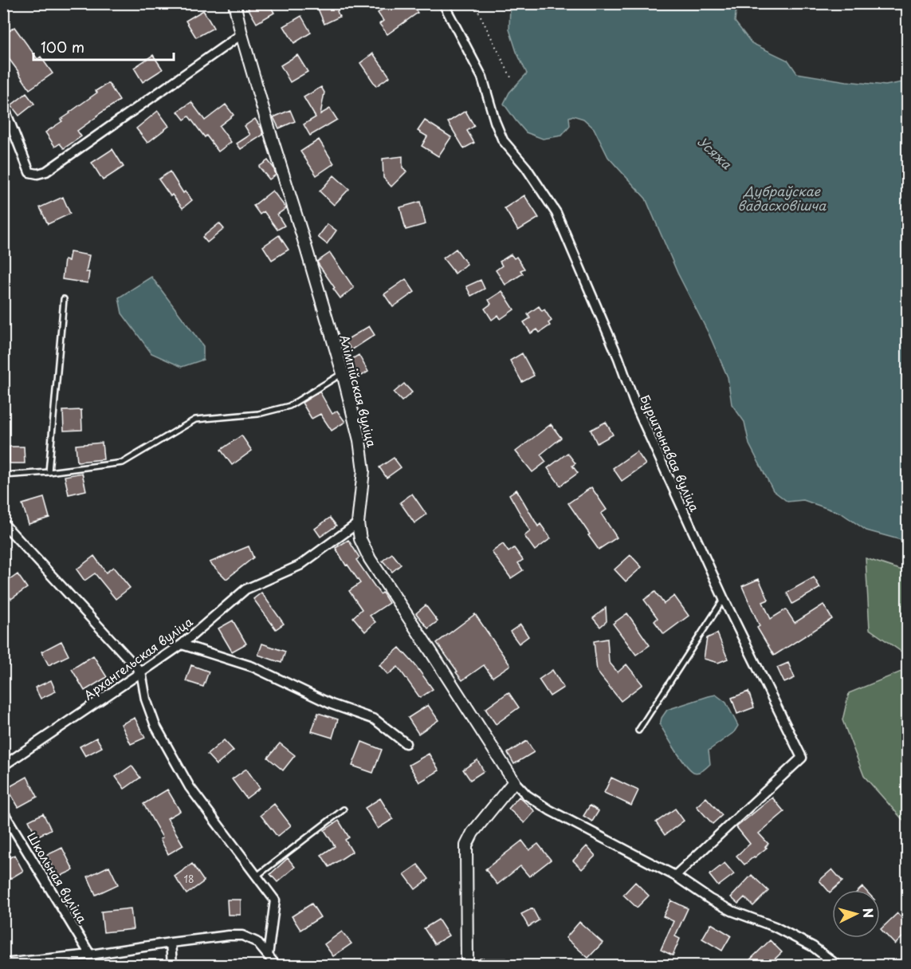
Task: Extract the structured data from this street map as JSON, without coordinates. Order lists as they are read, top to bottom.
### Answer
{
  "streets": {
    "street": [
      "Алімпійская вуліца",
      "Бурштынавая вуліца",
      "Архангельская вуліца",
      "Школьная вуліца"
    ]
  },
  "crossings": [
    ["Алімпійская вуліца", "Архангельская вуліца"]
  ],
  "water": ["Усяжа", "Дубраўскае вадасховішча"],
  "house_numbers": ["18"],
  "scale_bar": "100 m",
  "north": "right"
}
